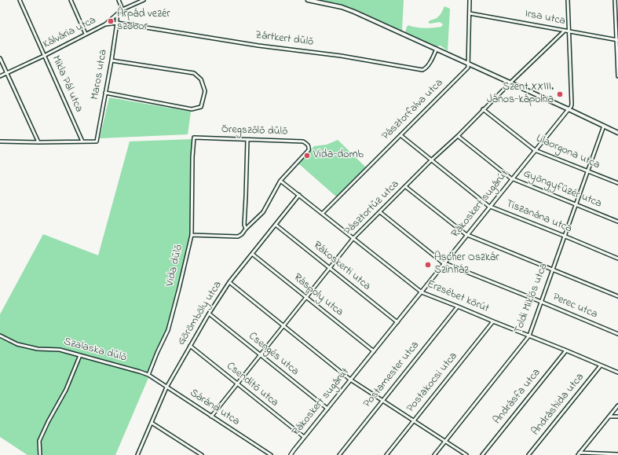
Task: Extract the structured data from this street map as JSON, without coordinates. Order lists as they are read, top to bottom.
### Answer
{
  "streets": {
    "street": [
      "Irsa utca",
      "Kálvária utca",
      "Zártkert dűlő",
      "Maros utca",
      "Mikla Pál utca",
      "Pásztorfalva utca",
      "Öregszőlő dűlő",
      "Lilaorgona utca",
      "Gyöngyfüzér utca",
      "Rákoskert sugárút",
      "Pásztortűz utca",
      "Tiszanána utca",
      "Vida dűlő",
      "Rákoskerti utca",
      "Ráspoly utca",
      "Erzsébet körút",
      "Toldi Miklós utca",
      "Perec utca",
      "Görömböly utca",
      "Szalaska dűlő",
      "Csengés utca",
      "Postamester utca",
      "Postakocsi utca",
      "Csendítő utca",
      "Andrásfa utca",
      "Andráshida utca",
      "Sáránd utca"
    ]
  },
  "crossings": [
    ["Irsa utca", "Rákoskert sugárút"],
    ["Irsa utca", "Pásztortűz utca"],
    ["Kálvária utca", "Maros utca"],
    ["Kálvária utca", "Mikla Pál utca"],
    ["Zártkert dűlő", "Maros utca"],
    ["Maros utca", "Mikla Pál utca"],
    ["Pásztorfalva utca", "Tiszanána utca"],
    ["Pásztorfalva utca", "Erzsébet körút"],
    ["Öregszőlő dűlő", "Vida dűlő"],
    ["Lilaorgona utca", "Rákoskert sugárút"],
    ["Lilaorgona utca", "Pásztortűz utca"],
    ["Lilaorgona utca", "Toldi Miklós utca"],
    ["Gyöngyfüzér utca", "Rákoskert sugárút"],
    ["Gyöngyfüzér utca", "Pásztortűz utca"],
    ["Gyöngyfüzér utca", "Toldi Miklós utca"],
    ["Rákoskert sugárút", "Tiszanána utca"],
    ["Rákoskert sugárút", "Rákoskerti utca"],
    ["Rákoskert sugárút", "Ráspoly utca"],
    ["Rákoskert sugárút", "Erzsébet körút"],
    ["Rákoskert sugárút", "Perec utca"],
    ["Rákoskert sugárút", "Csengés utca"],
    ["Rákoskert sugárút", "Csendítő utca"],
    ["Pásztortűz utca", "Tiszanána utca"],
    ["Pásztortűz utca", "Rákoskerti utca"],
    ["Pásztortűz utca", "Ráspoly utca"],
    ["Pásztortűz utca", "Erzsébet körút"],
    ["Pásztortűz utca", "Perec utca"],
    ["Pásztortűz utca", "Csengés utca"],
    ["Pásztortűz utca", "Csendítő utca"],
    ["Pásztortűz utca", "Sáránd utca"],
    ["Tiszanána utca", "Toldi Miklós utca"],
    ["Vida dűlő", "Erzsébet körút"],
    ["Vida dűlő", "Szalaska dűlő"],
    ["Vida dűlő", "Sáránd utca"],
    ["Rákoskerti utca", "Görömböly utca"],
    ["Ráspoly utca", "Görömböly utca"],
    ["Erzsébet körút", "Toldi Miklós utca"],
    ["Erzsébet körút", "Görömböly utca"],
    ["Erzsébet körút", "Postamester utca"],
    ["Erzsébet körút", "Postakocsi utca"],
    ["Erzsébet körút", "Andrásfa utca"],
    ["Erzsébet körút", "Andráshida utca"],
    ["Toldi Miklós utca", "Perec utca"],
    ["Görömböly utca", "Csengés utca"],
    ["Görömböly utca", "Csendítő utca"],
    ["Görömböly utca", "Sáránd utca"],
    ["Szalaska dűlő", "Sáránd utca"]
  ],
  "places": [
    "Árpád vezér szobor",
    "Szent XXIII. János-kápolna",
    "Vida-domb",
    "Ascher Oszkár Színház"
  ]
}
